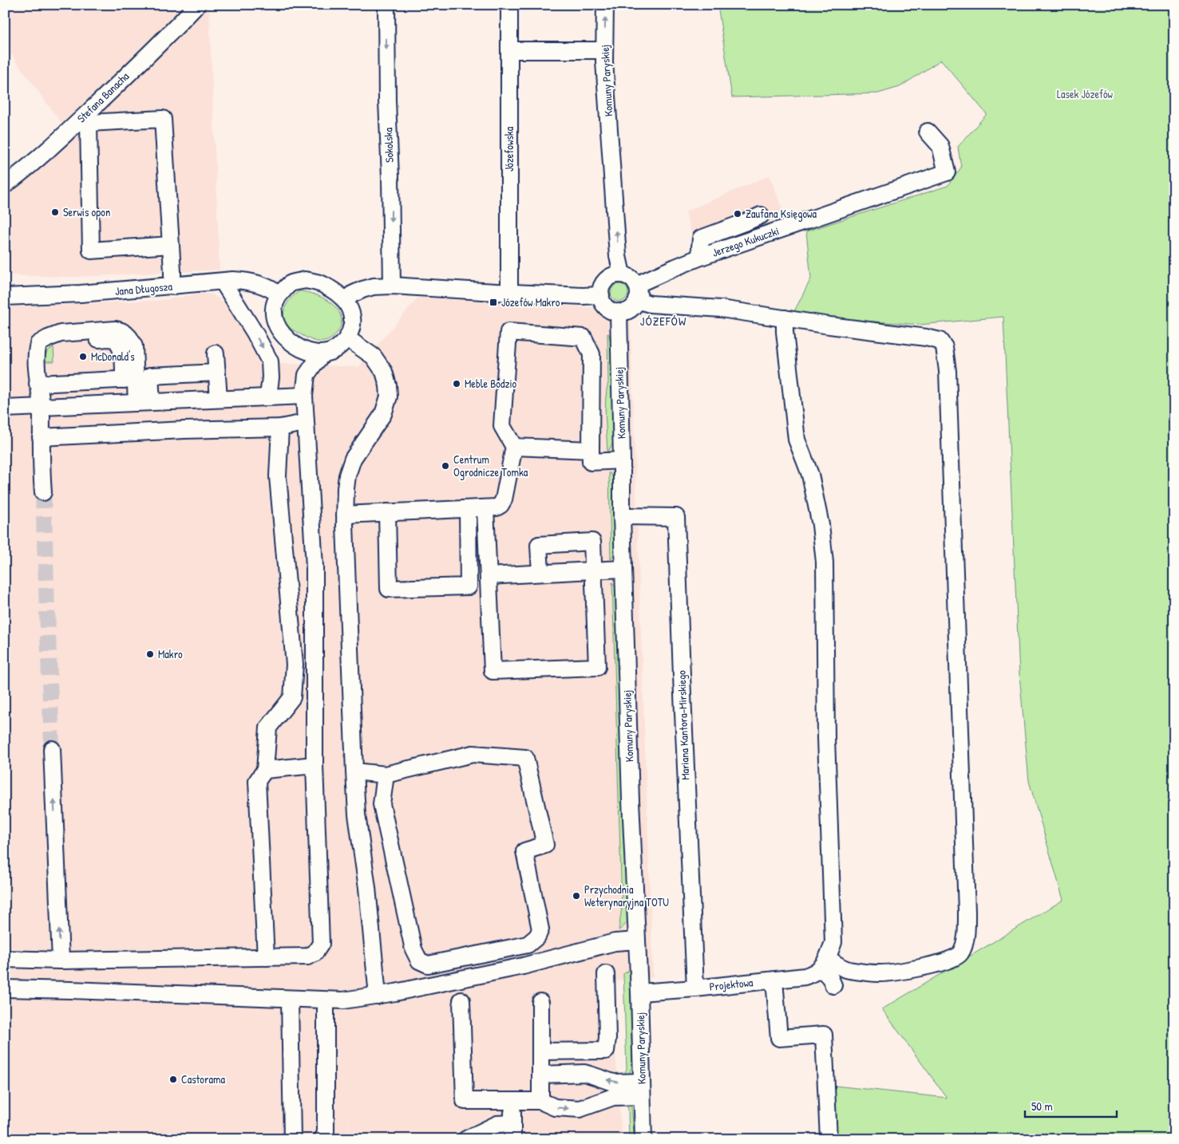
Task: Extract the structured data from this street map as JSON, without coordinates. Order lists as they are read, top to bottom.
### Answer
{
  "streets": {
    "street": [
      "Komuny Paryskiej",
      "Stefana Banacha",
      "Sokolska",
      "Józefowska",
      "Jerzego Kukuczki",
      "Jana Długosza",
      "Mariana Kantora-Mirskiego",
      "Projektowa"
    ]
  },
  "crossings": [
    ["Komuny Paryskiej", "Jerzego Kukuczki"],
    ["Komuny Paryskiej", "Mariana Kantora-Mirskiego"],
    ["Komuny Paryskiej", "Projektowa"],
    ["Mariana Kantora-Mirskiego", "Projektowa"]
  ],
  "one_way": ["Sokolska"],
  "districts": ["JÓZEFÓW"],
  "parks": ["Lasek Józefów"],
  "places": {
    "other": [
      "Serwis opon",
      "Zaufana Księgowa",
      "McDonald's",
      "Meble Bodzio",
      "Centrum Ogrodnicze Tomka",
      "Makro",
      "Przychodnia Weterynaryjna TOTU",
      "Castorama"
    ],
    "transit": ["Józefów Makro"]
  },
  "scale_bar": "50 m"
}
